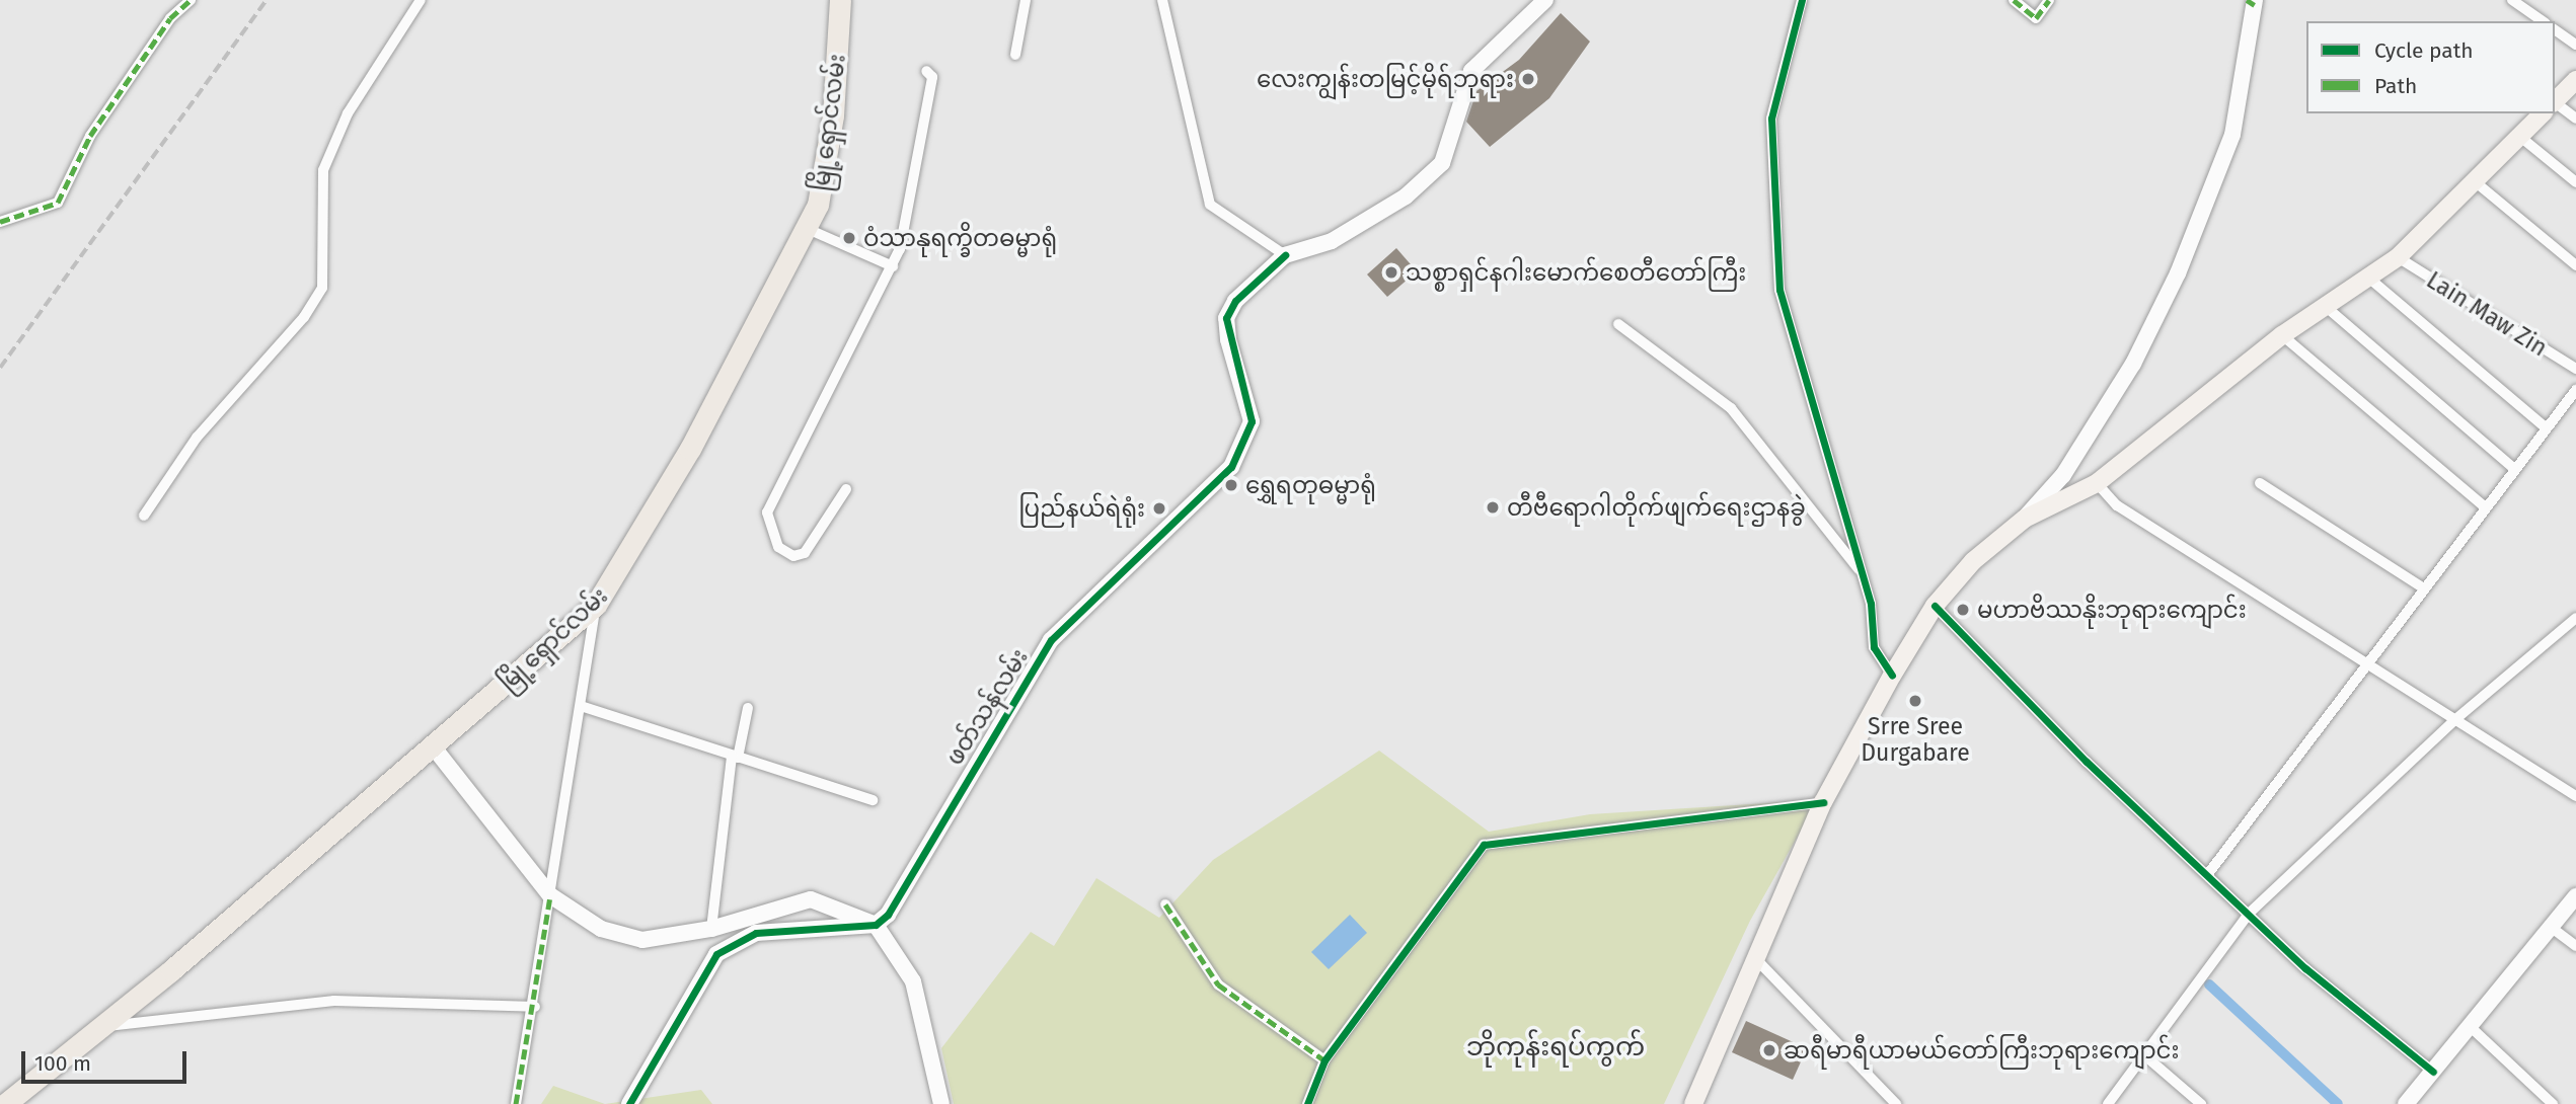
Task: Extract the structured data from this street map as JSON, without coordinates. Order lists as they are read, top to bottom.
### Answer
{
  "streets": {
    "highway": ["မြို့ရှောင်လမ်း"],
    "main road": ["ဖတ်သန်လမ်း"],
    "street": ["Lain Maw Zin"]
  },
  "districts": ["ဘိုကုန်းရပ်ကွက်"],
  "places": [
    "လေးကျွန်းတမြင့်မိုရ်ဘုရား",
    "ဝံသာနုရက္ခိတဓမ္မာရုံ",
    "သစ္စာရှင်နဂါးမောက်စေတီတော်ကြီး",
    "ရွှေရတုဓမ္မာရုံ",
    "တီဗီရောဂါတိုက်ဖျက်ရေးဌာနခွဲ",
    "ပြည်နယ်ရဲရုံး",
    "မဟာဗိဿနိုးဘုရားကျောင်း",
    "Srre Sree Durgabare",
    "ဆရီမာရီယာမယ်တော်ကြီးဘုရားကျောင်း"
  ],
  "legend": ["Cycle path", "Path"],
  "scale_bar": "100 m"
}
